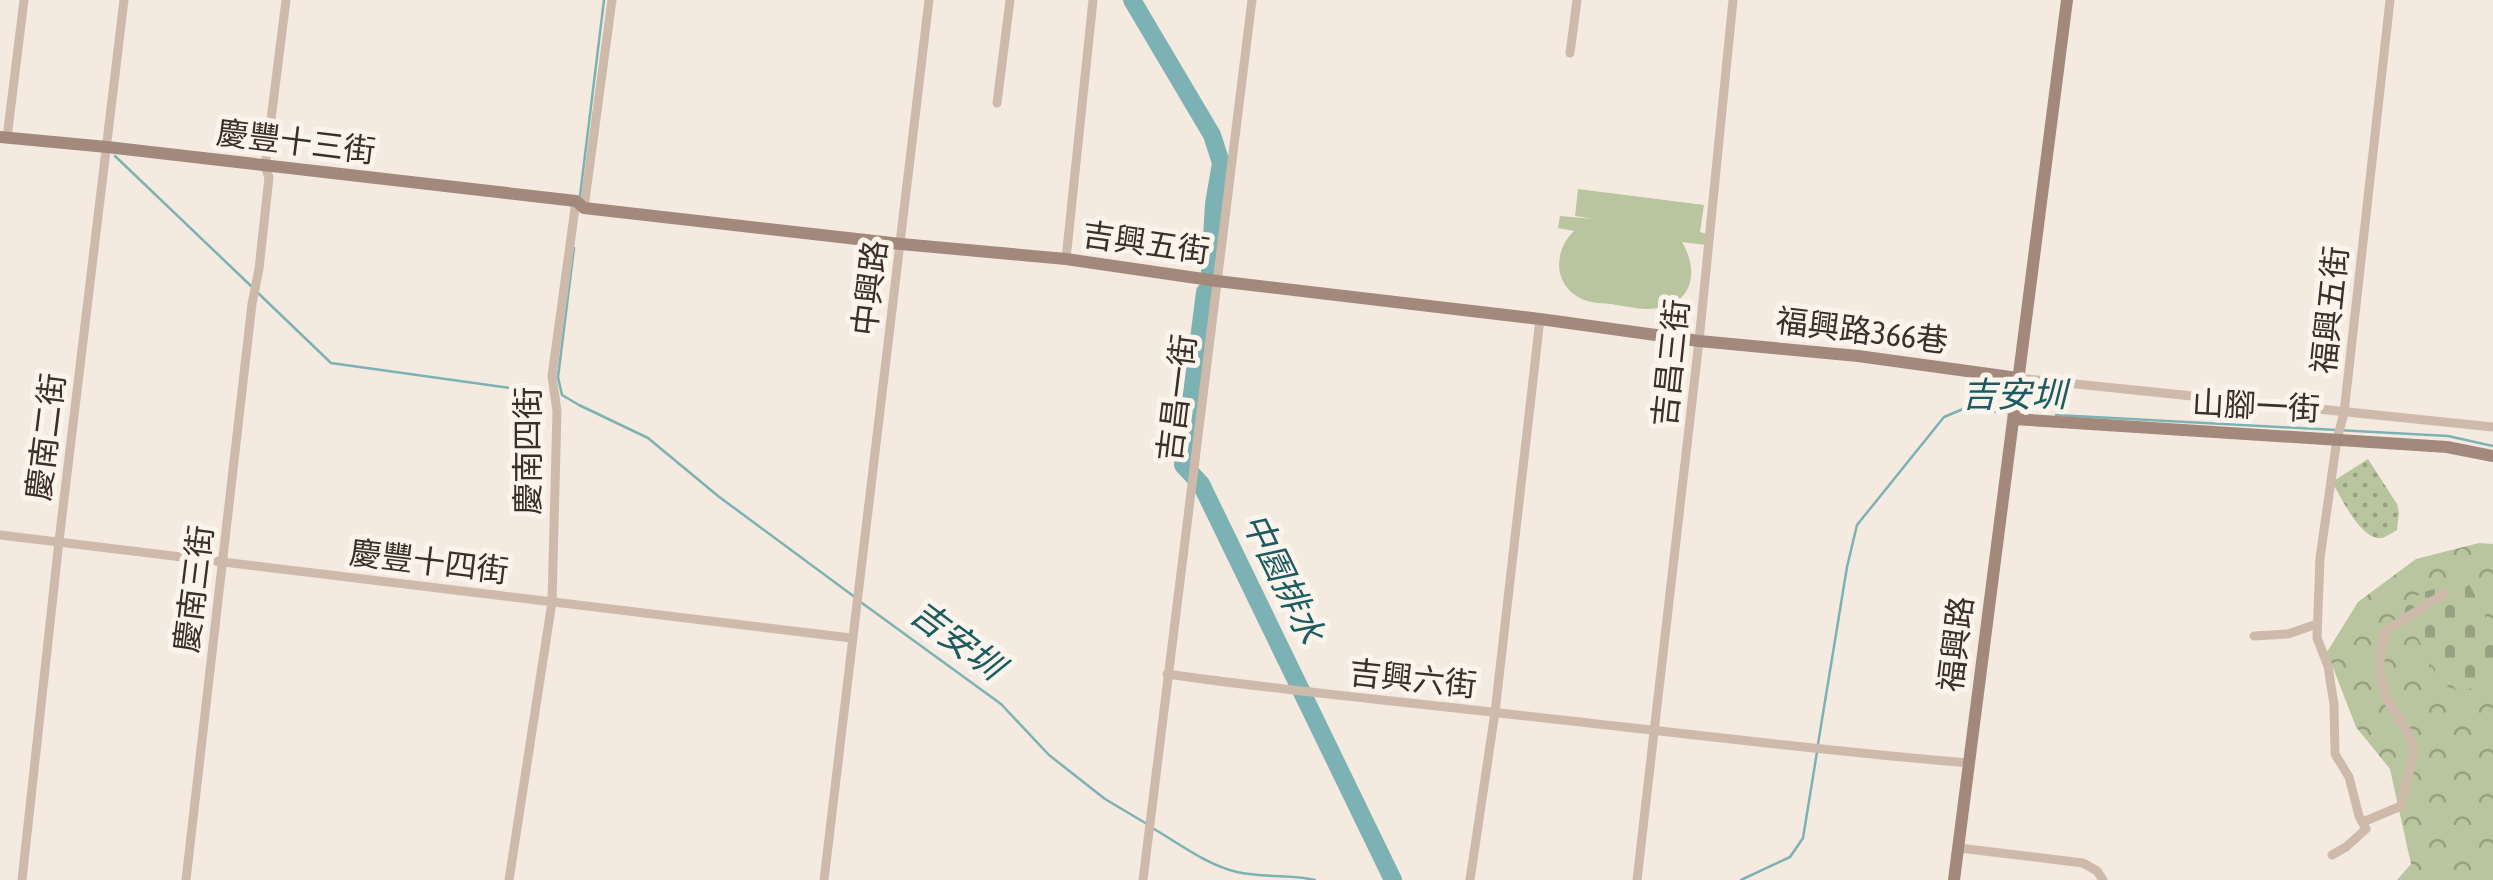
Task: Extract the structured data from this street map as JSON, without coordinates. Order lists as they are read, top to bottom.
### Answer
{
  "streets": {
    "street": [
      "慶豐十三街",
      "吉興五街",
      "中興路",
      "福興五街",
      "福興路366巷",
      "吉昌三街",
      "吉昌一街",
      "山腳一街",
      "慶南二街",
      "慶南四街",
      "慶豐十四街",
      "慶南三街",
      "福興路",
      "吉興六街"
    ]
  },
  "crossings": [
    ["慶豐十三街", "吉興五街"],
    ["慶豐十三街", "慶南二街"],
    ["慶豐十三街", "慶南四街"],
    ["慶豐十三街", "慶南三街"],
    ["吉興五街", "中興路"],
    ["吉興五街", "福興路366巷"],
    ["吉興五街", "吉昌三街"],
    ["吉興五街", "吉昌一街"],
    ["吉興五街", "慶南四街"],
    ["中興路", "慶豐十四街"],
    ["福興五街", "山腳一街"],
    ["福興路366巷", "吉昌三街"],
    ["福興路366巷", "福興路"],
    ["吉昌三街", "吉興六街"],
    ["吉昌一街", "吉興六街"],
    ["山腳一街", "福興路"],
    ["慶南二街", "慶豐十四街"],
    ["慶南四街", "慶豐十四街"],
    ["慶豐十四街", "慶南三街"],
    ["福興路", "吉興六街"]
  ],
  "water": ["吉安圳", "中園排水"]
}
